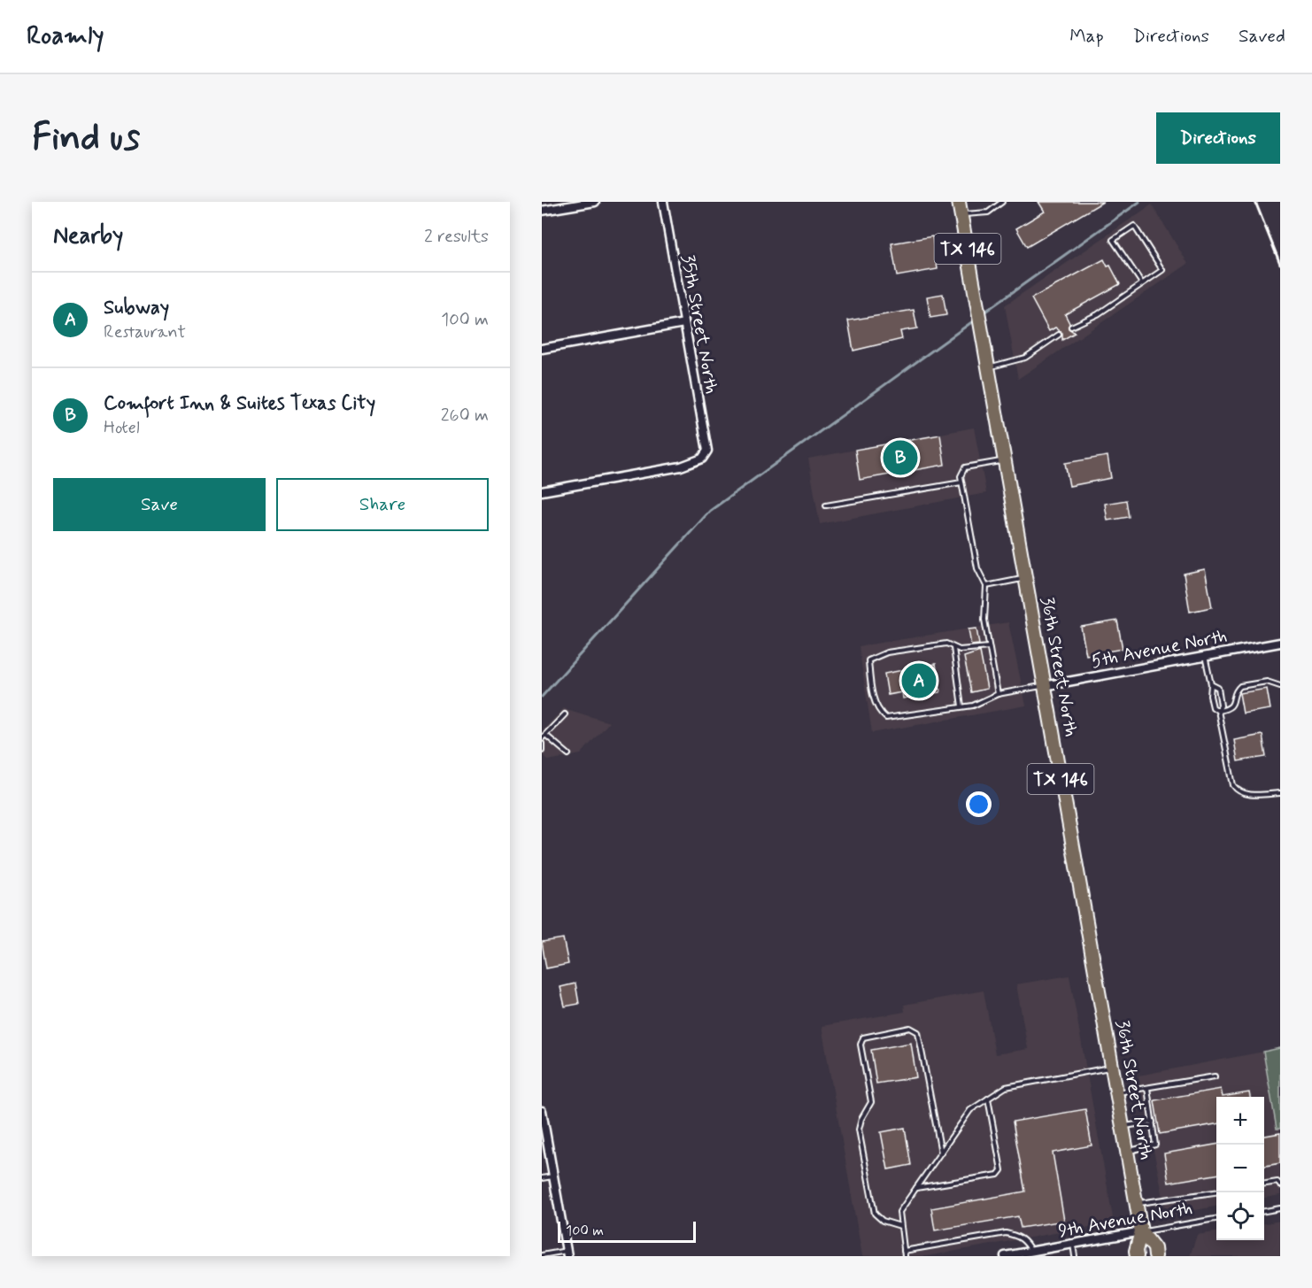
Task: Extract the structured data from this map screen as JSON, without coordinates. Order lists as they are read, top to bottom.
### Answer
{
  "streets": {
    "highway": ["TX 146", "36th Street North"],
    "street": ["35th Street North", "5th Avenue North", "9th Avenue North"]
  },
  "crossings": [
    ["TX 146", "36th Street North"],
    ["TX 146", "9th Avenue North"],
    ["5th Avenue North", "36th Street North"],
    ["36th Street North", "9th Avenue North"]
  ],
  "scale_bar": "100 m",
  "page": {
    "header": "Roamly",
    "nav": ["Map", "Directions", "Saved"],
    "buttons": [
      "Directions",
      ["Save", "Share"]
    ],
    "title": "Find us",
    "heading": ["Nearby", "2 results"],
    "list": [
      {
        "mark": "A",
        "name": "Subway",
        "note": "Restaurant",
        "value": "100 m"
      },
      {
        "mark": "B",
        "name": "Comfort Inn & Suites Texas City",
        "note": "Hotel",
        "value": "260 m"
      }
    ],
    "pins": ["B", "A"],
    "map_buttons": ["+", "−"],
    "scale": "100 m"
  }
}
